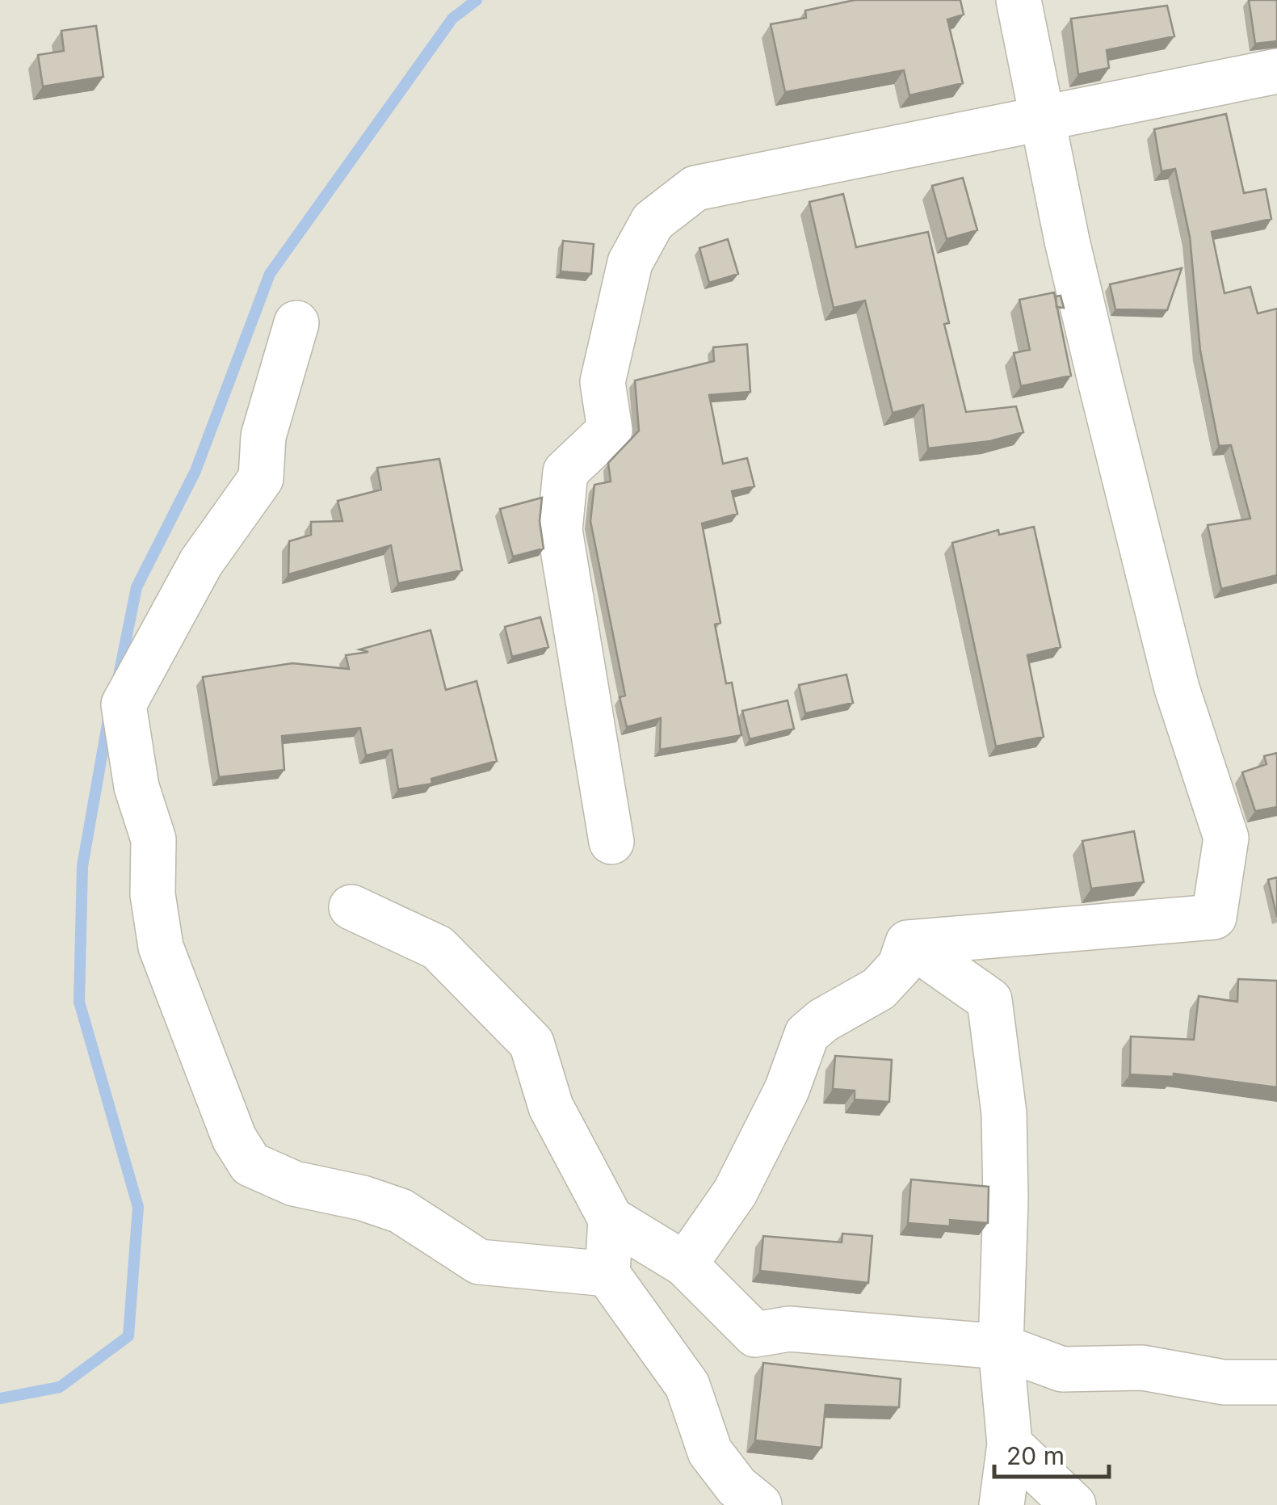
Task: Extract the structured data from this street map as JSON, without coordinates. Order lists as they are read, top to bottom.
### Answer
{
  "scale_bar": "20 m"
}
